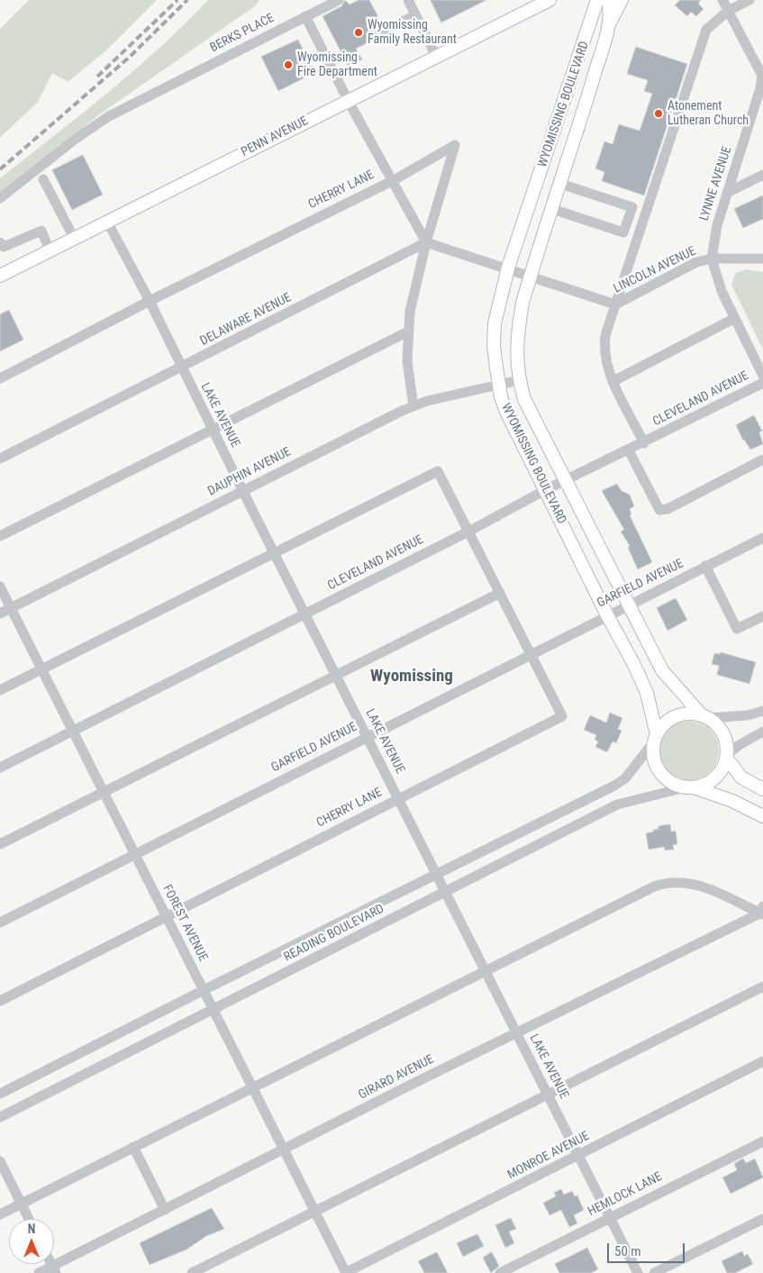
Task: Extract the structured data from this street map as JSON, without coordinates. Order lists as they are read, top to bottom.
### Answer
{
  "streets": {
    "main road": ["WYOMISSING BOULEVARD", "PENN AVENUE"],
    "street": [
      "BERKS PLACE",
      "LYNNE AVENUE",
      "CHERRY LANE",
      "LINCOLN AVENUE",
      "DELAWARE AVENUE",
      "CLEVELAND AVENUE",
      "LAKE AVENUE",
      "DAUPHIN AVENUE",
      "GARFIELD AVENUE",
      "FOREST AVENUE",
      "READING BOULEVARD",
      "GIRARD AVENUE",
      "MONROE AVENUE",
      "HEMLOCK LANE"
    ]
  },
  "crossings": [
    ["WYOMISSING BOULEVARD", "LINCOLN AVENUE"],
    ["WYOMISSING BOULEVARD", "CLEVELAND AVENUE"],
    ["WYOMISSING BOULEVARD", "DAUPHIN AVENUE"],
    ["WYOMISSING BOULEVARD", "GARFIELD AVENUE"],
    ["WYOMISSING BOULEVARD", "READING BOULEVARD"],
    ["PENN AVENUE", "LAKE AVENUE"],
    ["LYNNE AVENUE", "LINCOLN AVENUE"],
    ["CHERRY LANE", "DELAWARE AVENUE"],
    ["CHERRY LANE", "CLEVELAND AVENUE"],
    ["CHERRY LANE", "LAKE AVENUE"],
    ["CHERRY LANE", "DAUPHIN AVENUE"],
    ["CHERRY LANE", "GARFIELD AVENUE"],
    ["CHERRY LANE", "FOREST AVENUE"],
    ["DELAWARE AVENUE", "LAKE AVENUE"],
    ["CLEVELAND AVENUE", "LAKE AVENUE"],
    ["CLEVELAND AVENUE", "FOREST AVENUE"],
    ["LAKE AVENUE", "DAUPHIN AVENUE"],
    ["LAKE AVENUE", "GARFIELD AVENUE"],
    ["LAKE AVENUE", "READING BOULEVARD"],
    ["LAKE AVENUE", "GIRARD AVENUE"],
    ["LAKE AVENUE", "MONROE AVENUE"],
    ["LAKE AVENUE", "HEMLOCK LANE"],
    ["DAUPHIN AVENUE", "FOREST AVENUE"],
    ["GARFIELD AVENUE", "FOREST AVENUE"],
    ["FOREST AVENUE", "READING BOULEVARD"],
    ["FOREST AVENUE", "GIRARD AVENUE"],
    ["FOREST AVENUE", "MONROE AVENUE"]
  ],
  "districts": ["Wyomissing"],
  "places": ["Wyomissing Family Restaurant", "Wyomissing Fire Department", "Atonement Lutheran Church"],
  "scale_bar": "50 m",
  "north": "top"
}
